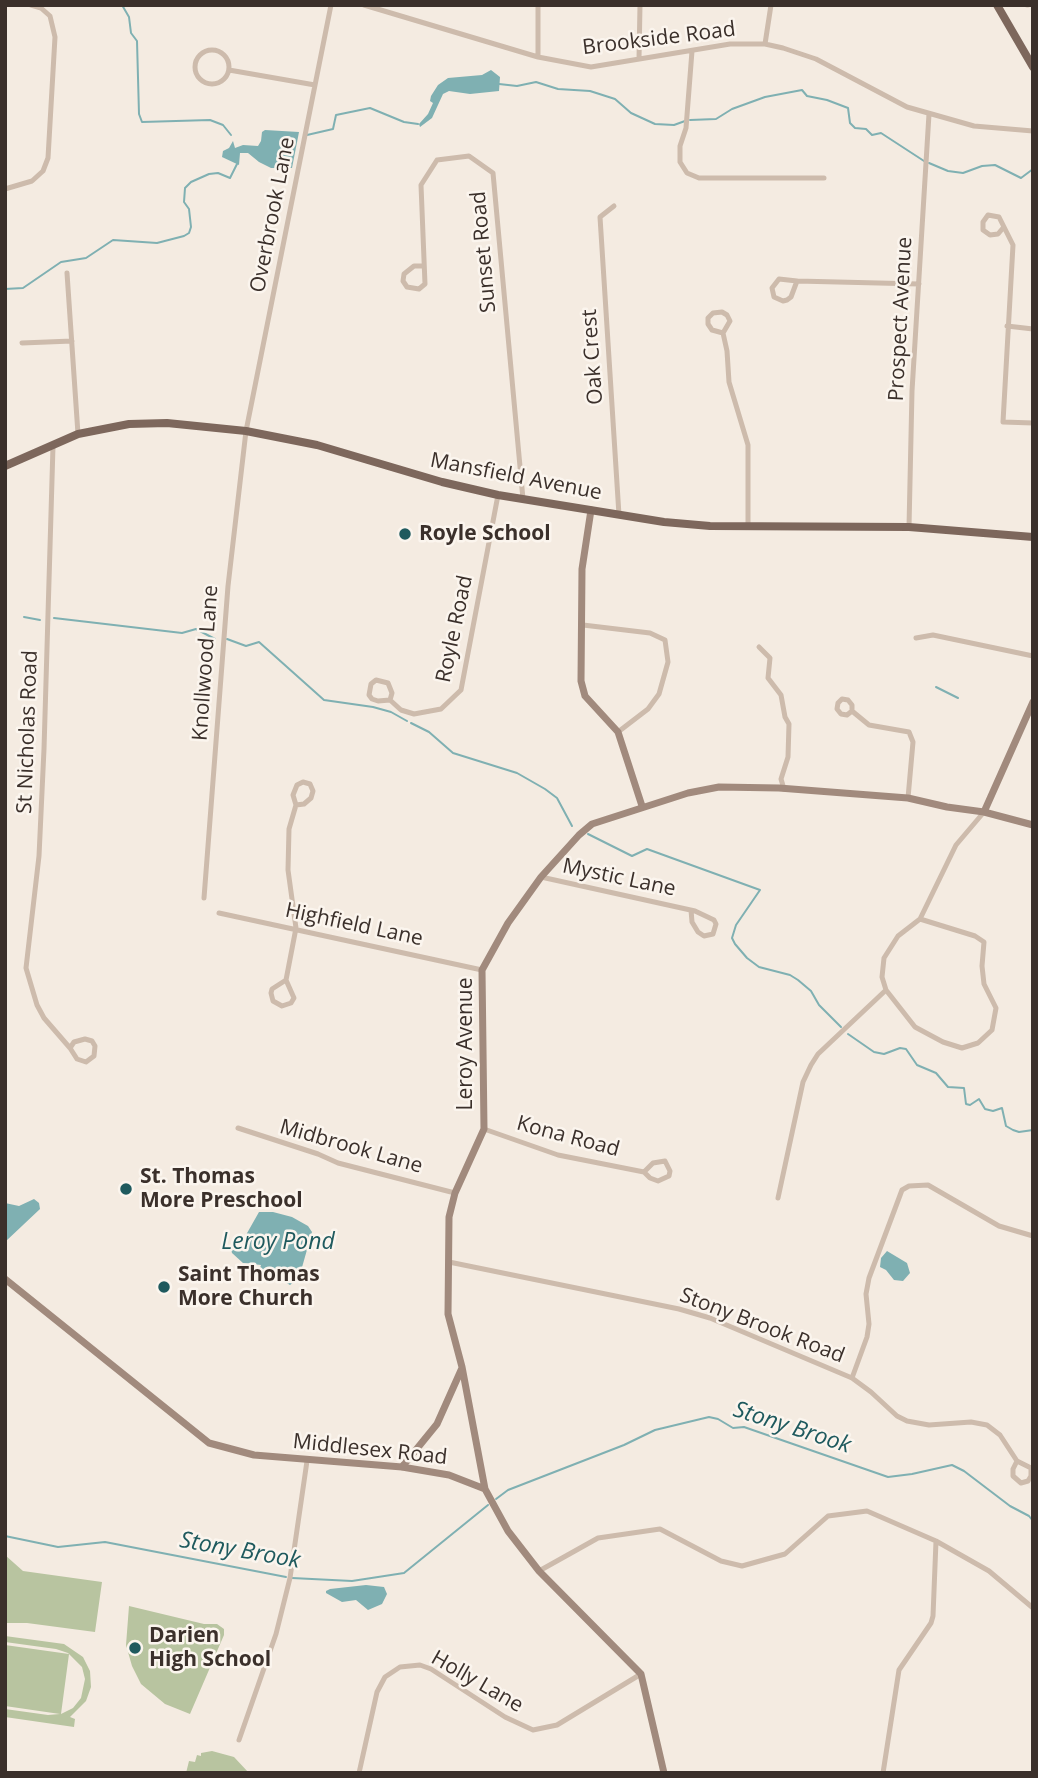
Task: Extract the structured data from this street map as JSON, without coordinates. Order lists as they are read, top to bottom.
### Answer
{
  "streets": {
    "main road": ["Mansfield Avenue"],
    "street": [
      "Brookside Road",
      "Overbrook Lane",
      "Sunset Road",
      "Prospect Avenue",
      "Oak Crest",
      "Royle Road",
      "Knollwood Lane",
      "St Nicholas Road",
      "Mystic Lane",
      "Highfield Lane",
      "Leroy Avenue",
      "Kona Road",
      "Midbrook Lane",
      "Stony Brook Road",
      "Middlesex Road",
      "Holly Lane"
    ]
  },
  "crossings": [
    ["Brookside Road", "Prospect Avenue"],
    ["Overbrook Lane", "Mansfield Avenue"],
    ["Overbrook Lane", "Knollwood Lane"],
    ["Sunset Road", "Mansfield Avenue"],
    ["Prospect Avenue", "Mansfield Avenue"],
    ["Oak Crest", "Mansfield Avenue"],
    ["Mansfield Avenue", "Royle Road"],
    ["Mansfield Avenue", "Knollwood Lane"],
    ["Mansfield Avenue", "St Nicholas Road"],
    ["Mystic Lane", "Leroy Avenue"],
    ["Highfield Lane", "Leroy Avenue"],
    ["Leroy Avenue", "Kona Road"],
    ["Leroy Avenue", "Midbrook Lane"],
    ["Leroy Avenue", "Stony Brook Road"],
    ["Leroy Avenue", "Middlesex Road"]
  ],
  "water": ["Leroy Pond", "Stony Brook"],
  "places": [
    "Royle School",
    "St. Thomas More Preschool",
    "Saint Thomas More Church",
    "Darien High School"
  ]
}
